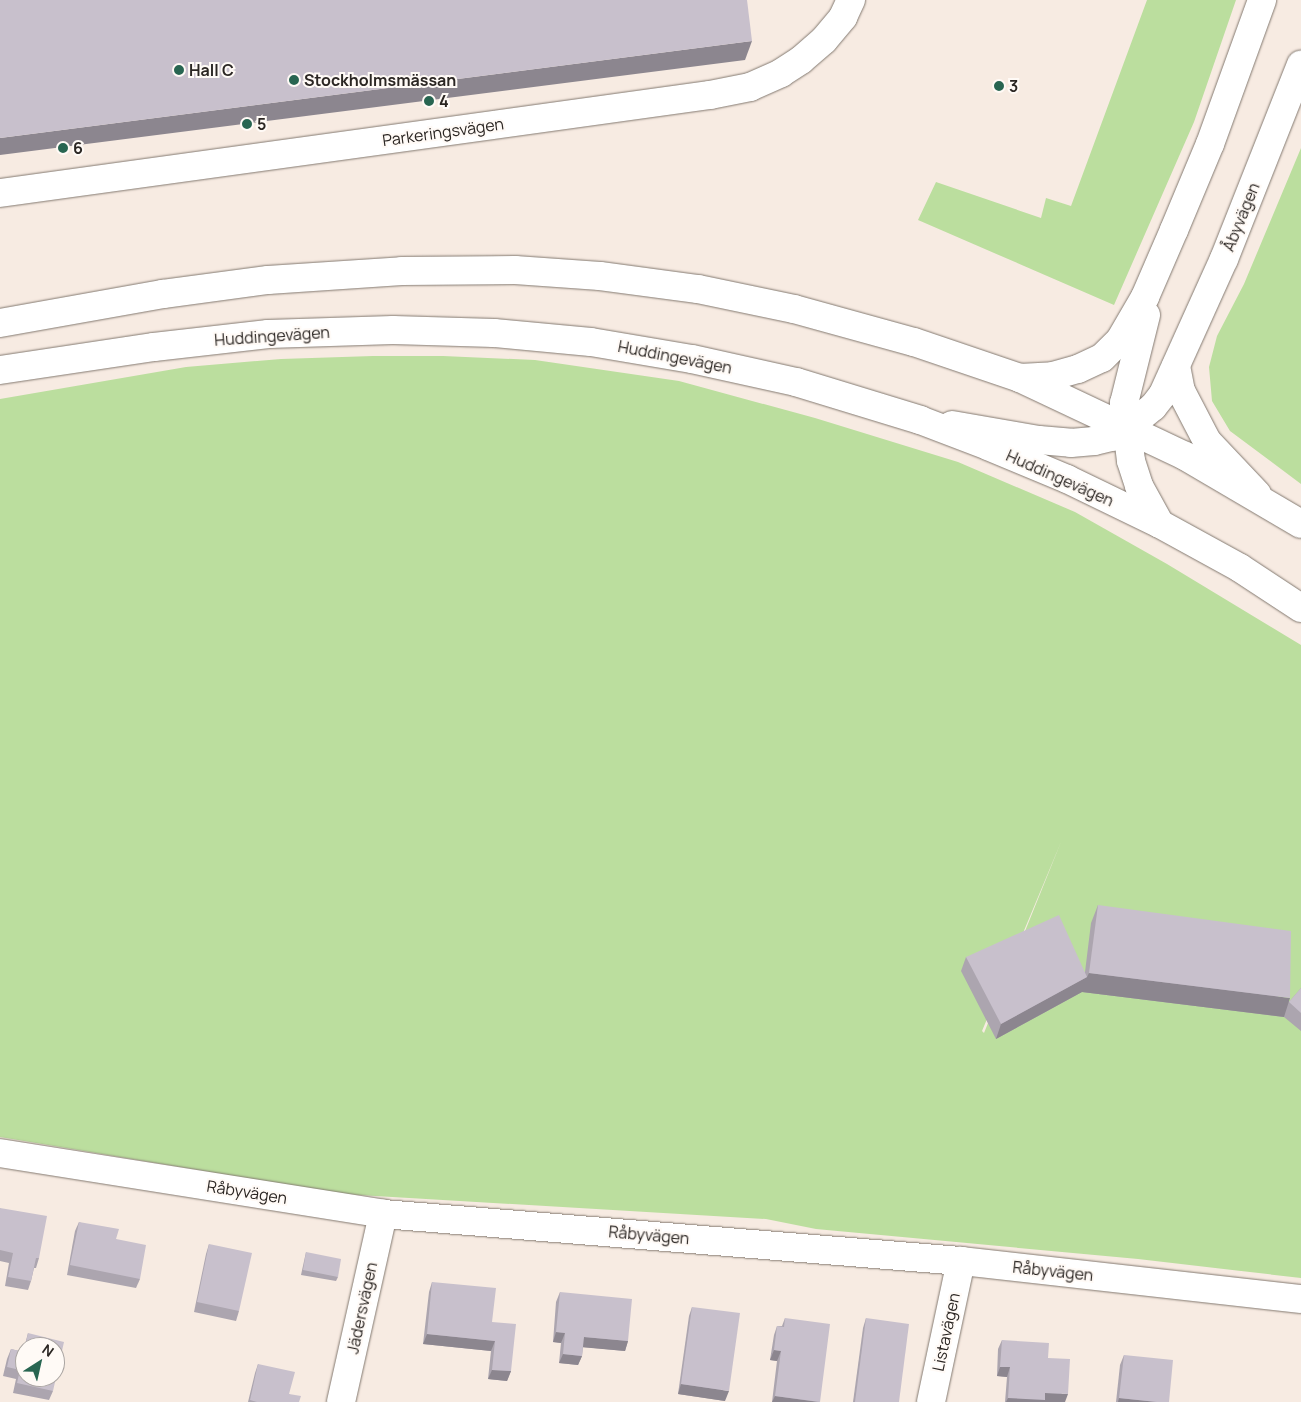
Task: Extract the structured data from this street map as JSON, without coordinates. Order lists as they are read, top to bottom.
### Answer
{
  "streets": {
    "street": [
      "Parkeringsvägen",
      "Åbyvägen",
      "Huddingevägen",
      "Råbyvägen",
      "Jädersvägen",
      "Listavägen"
    ]
  },
  "crossings": [
    ["Åbyvägen", "Huddingevägen"],
    ["Råbyvägen", "Jädersvägen"],
    ["Råbyvägen", "Listavägen"]
  ],
  "places": [
    "Hall C",
    "Stockholmsmässan",
    "3",
    "4",
    "5",
    "6"
  ],
  "north": "top right"
}
